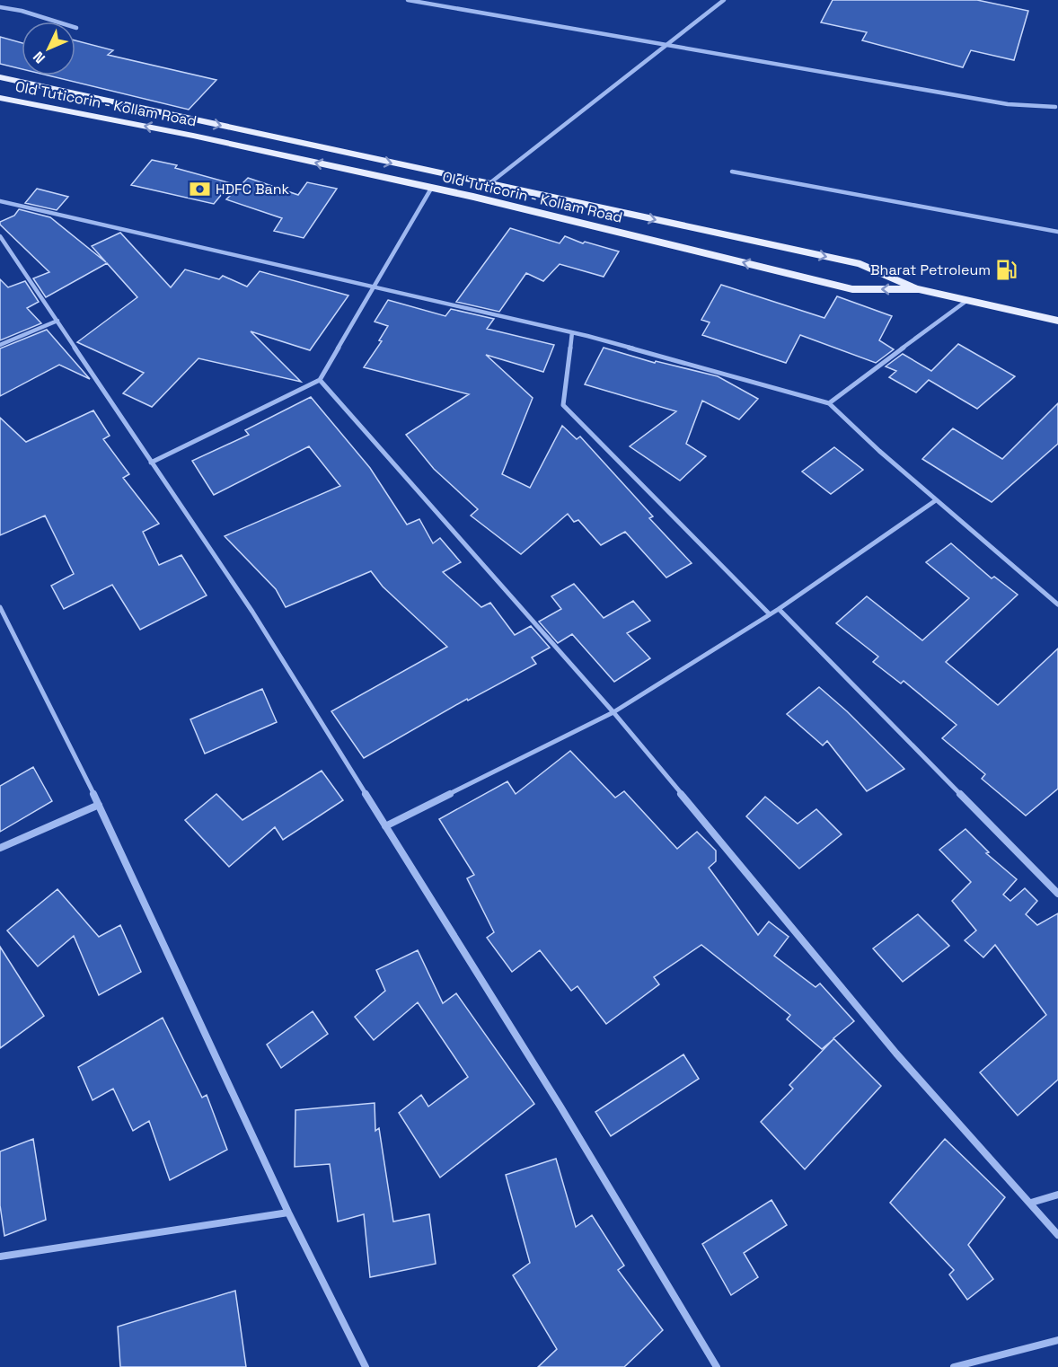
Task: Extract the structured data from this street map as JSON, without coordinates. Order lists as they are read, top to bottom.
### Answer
{
  "streets": {
    "main road": ["Old Tuticorin - Kollam Road"]
  },
  "places": {
    "bank": ["HDFC Bank"],
    "fuel station": ["Bharat Petroleum"]
  },
  "north": "bottom left"
}
